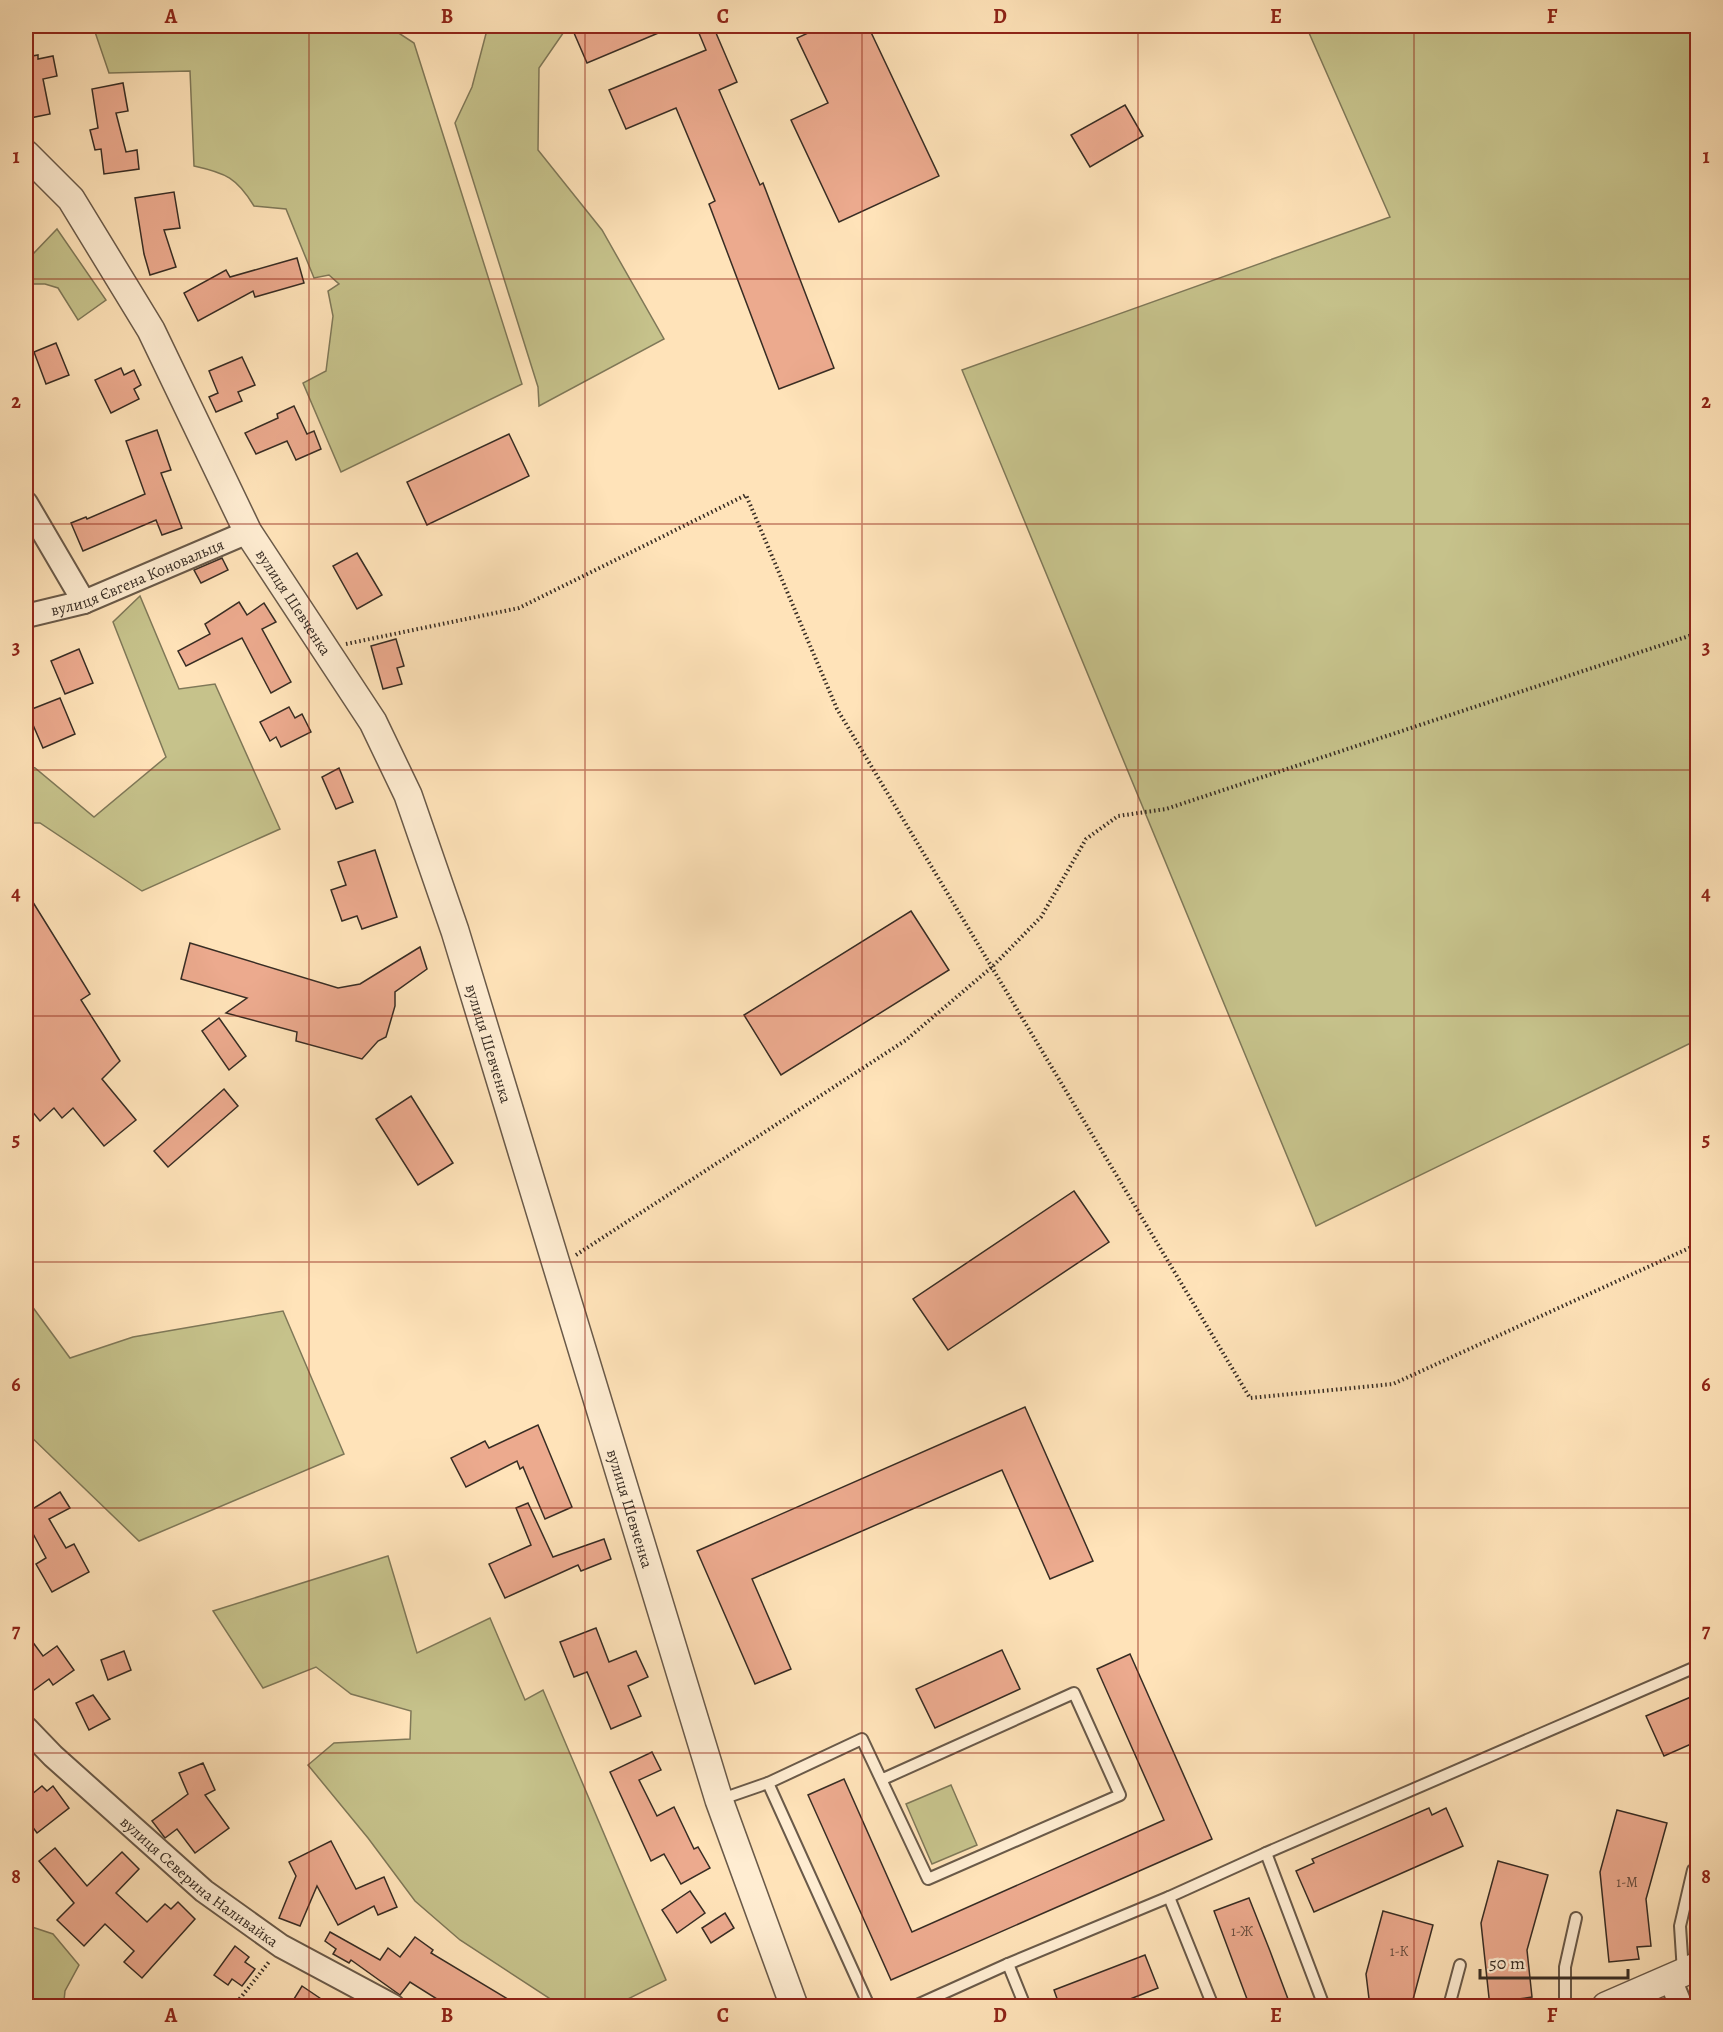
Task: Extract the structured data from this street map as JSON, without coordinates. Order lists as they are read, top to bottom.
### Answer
{
  "streets": {
    "street": ["вулиця Євгена Коновальця", "вулиця Шевченка", "вулиця Северина Наливайка"]
  },
  "crossings": [
    ["вулиця Євгена Коновальця", "вулиця Шевченка"]
  ],
  "house_numbers": ["1-М", "1-Ж", "1-К"],
  "scale_bar": "50 m",
  "grid": {
    "columns": [
      "A",
      "B",
      "C",
      "D",
      "E",
      "F"
    ],
    "rows": [
      "1",
      "2",
      "3",
      "4",
      "5",
      "6",
      "7",
      "8"
    ]
  }
}
